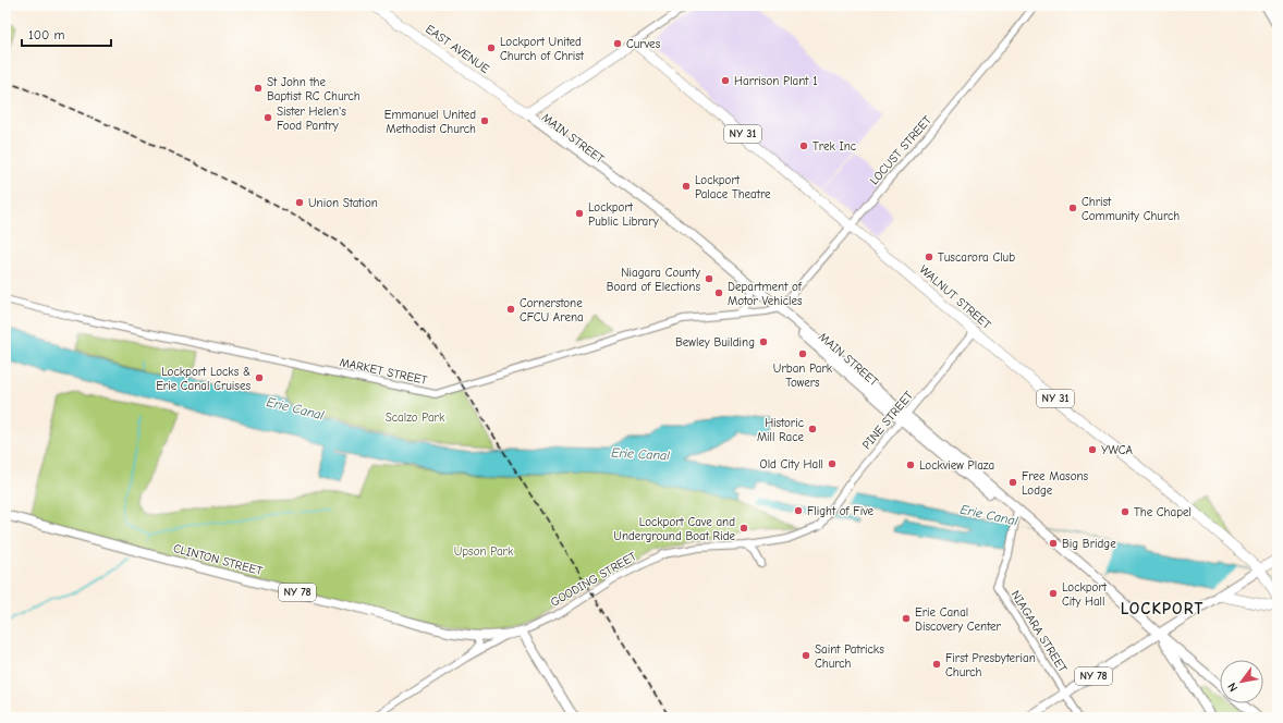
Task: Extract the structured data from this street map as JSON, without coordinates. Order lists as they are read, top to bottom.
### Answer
{
  "streets": {
    "highway": [
      "EAST AVENUE",
      "NY 31",
      "WALNUT STREET",
      "NY 78"
    ],
    "main road": ["MAIN STREET", "CLINTON STREET", "GOODING STREET"],
    "street": [
      "LOCUST STREET",
      "MARKET STREET",
      "PINE STREET",
      "NIAGARA STREET"
    ]
  },
  "crossings": [
    ["EAST AVENUE", "MAIN STREET"],
    ["NY 31", "WALNUT STREET"],
    ["NY 31", "NY 78"],
    ["MAIN STREET", "LOCUST STREET"],
    ["MAIN STREET", "MARKET STREET"],
    ["MAIN STREET", "PINE STREET"],
    ["MAIN STREET", "NY 78"],
    ["MAIN STREET", "NIAGARA STREET"],
    ["LOCUST STREET", "WALNUT STREET"],
    ["LOCUST STREET", "MARKET STREET"],
    ["WALNUT STREET", "PINE STREET"],
    ["WALNUT STREET", "NY 78"],
    ["PINE STREET", "GOODING STREET"],
    ["CLINTON STREET", "GOODING STREET"],
    ["NY 78", "NIAGARA STREET"]
  ],
  "districts": ["LOCKPORT"],
  "water": ["Erie Canal"],
  "parks": ["Scalzo Park", "Upson Park"],
  "places": [
    "Curves",
    "Lockport United Church of Christ",
    "Harrison Plant 1",
    "St John the Baptist RC Church",
    "Sister Helen's Food Pantry",
    "Emmanuel United Methodist Church",
    "Trek Inc",
    "Lockport Palace Theatre",
    "Union Station",
    "Christ Community Church",
    "Lockport Public Library",
    "Tuscarora Club",
    "Niagara County Board of Elections",
    "Department of Motor Vehicles",
    "Cornerstone CFCU Arena",
    "Bewley Building",
    "Urban Park Towers",
    "Lockport Locks & Erie Canal Cruises",
    "Historic Mill Race",
    "YWCA",
    "Old City Hall",
    "Lockview Plaza",
    "Free Masons Lodge",
    "Flight of Five",
    "The Chapel",
    "Lockport Cave and Underground Boat Ride",
    "Big Bridge",
    "Lockport City Hall",
    "Erie Canal Discovery Center",
    "Saint Patricks Church",
    "First Presbyterian Church"
  ],
  "scale_bar": "100 m",
  "north": "bottom left"
}
